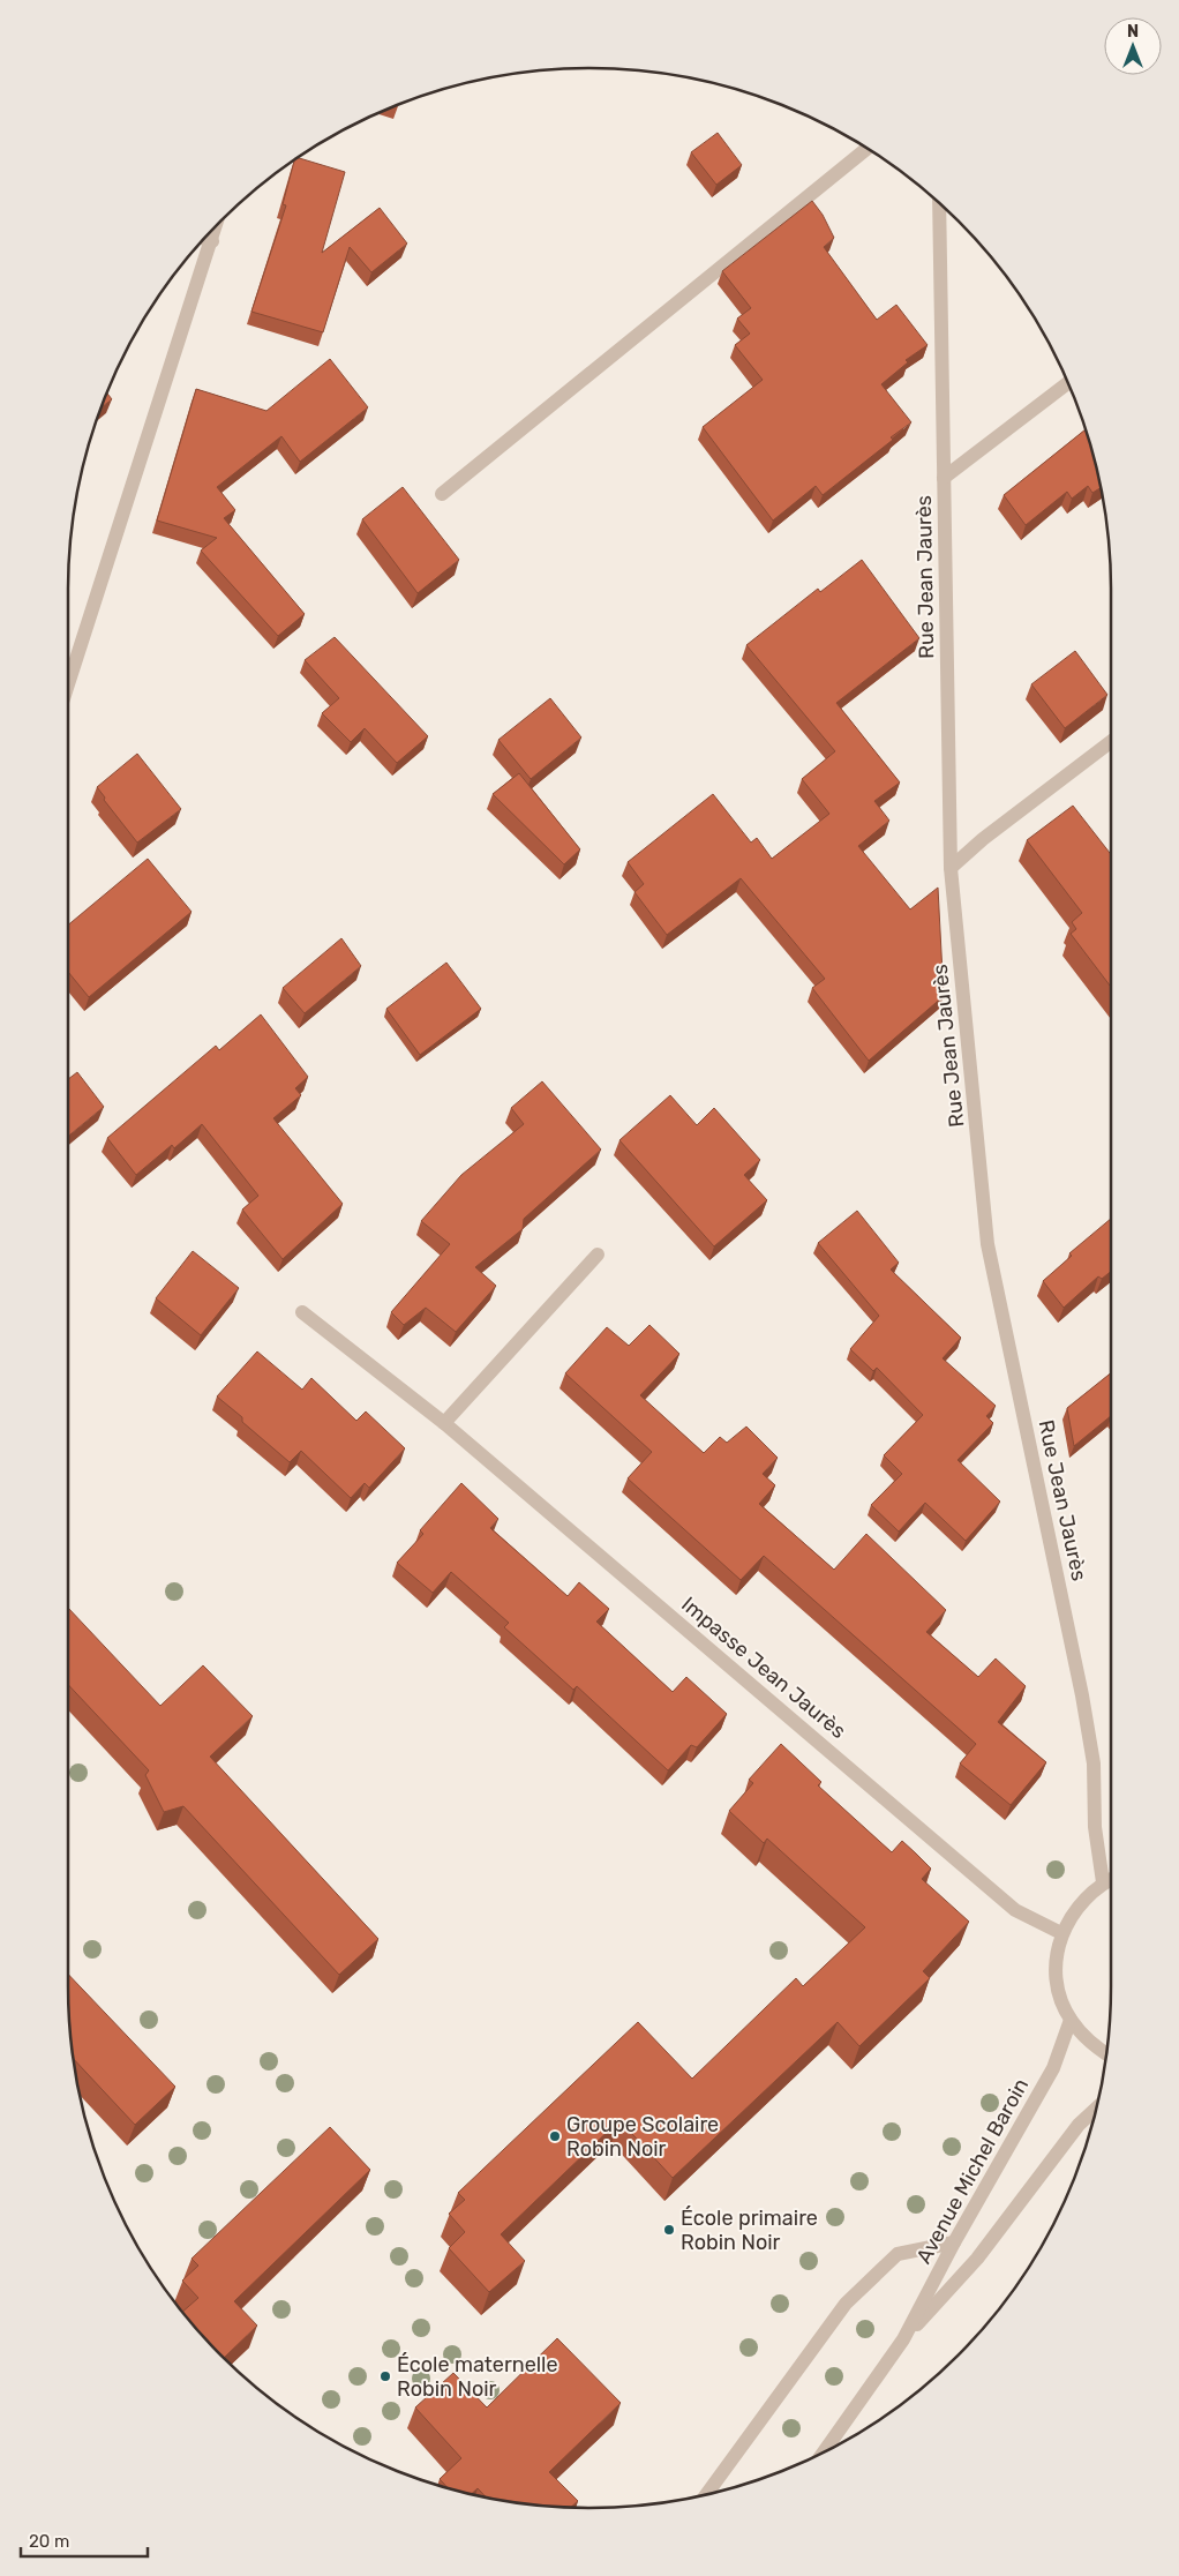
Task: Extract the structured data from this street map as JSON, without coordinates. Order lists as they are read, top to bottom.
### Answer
{
  "streets": {
    "street": ["Rue Jean Jaurès", "Impasse Jean Jaurès", "Avenue Michel Baroin"]
  },
  "places": ["Groupe Scolaire Robin Noir", "École primaire Robin Noir", "École maternelle Robin Noir"],
  "scale_bar": "20 m",
  "north": "top"
}
